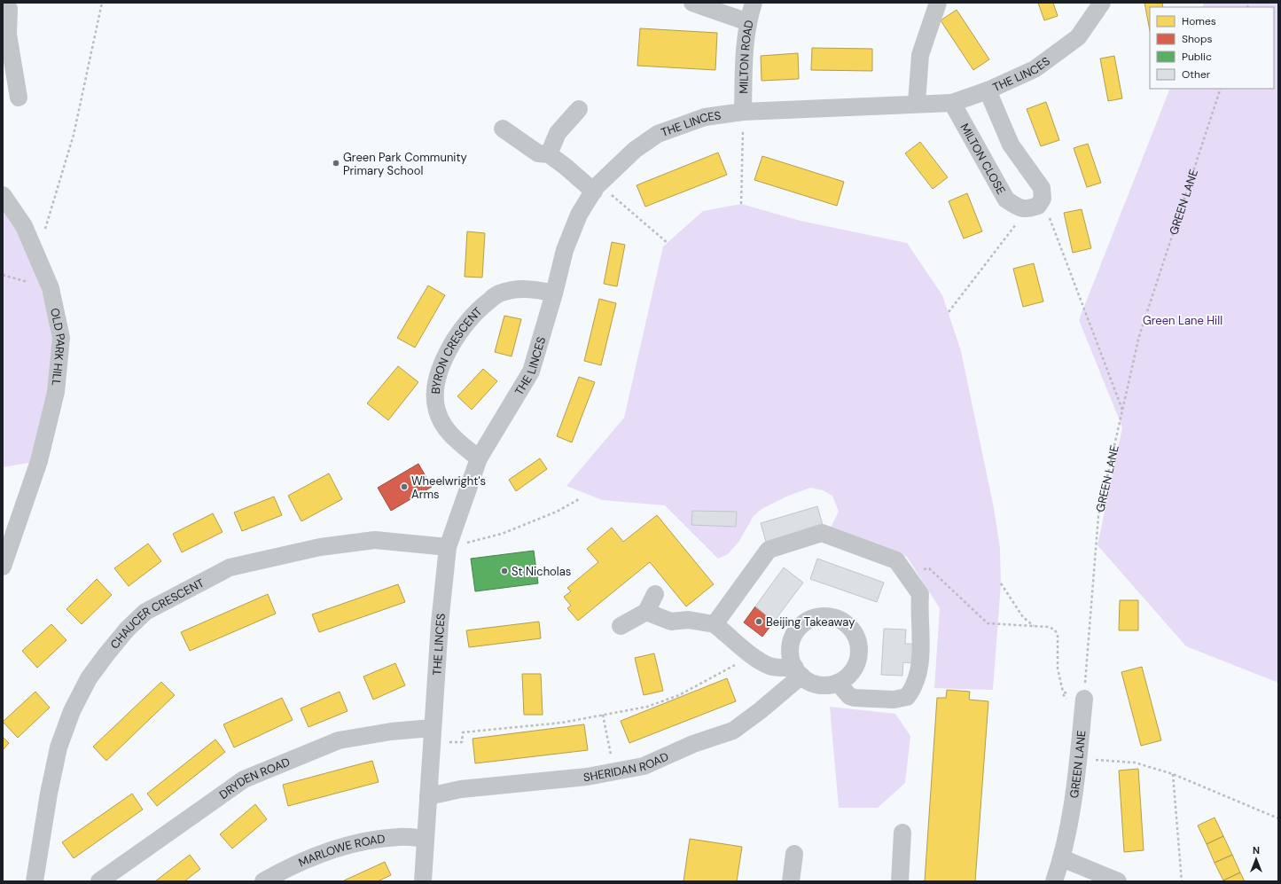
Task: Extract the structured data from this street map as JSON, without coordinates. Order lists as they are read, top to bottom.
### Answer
{
  "streets": {
    "street": [
      "MILTON ROAD",
      "THE LINCES",
      "MILTON CLOSE",
      "GREEN LANE",
      "OLD PARK HILL",
      "BYRON CRESCENT",
      "CHAUCER CRESCENT",
      "SHERIDAN ROAD",
      "DRYDEN ROAD",
      "MARLOWE ROAD"
    ]
  },
  "crossings": [
    ["MILTON ROAD", "THE LINCES"],
    ["THE LINCES", "MILTON CLOSE"],
    ["THE LINCES", "BYRON CRESCENT"],
    ["THE LINCES", "CHAUCER CRESCENT"],
    ["THE LINCES", "SHERIDAN ROAD"],
    ["THE LINCES", "DRYDEN ROAD"],
    ["THE LINCES", "MARLOWE ROAD"]
  ],
  "parks": ["Green Lane Hill"],
  "places": [
    "Green Park Community Primary School",
    "Wheelwright's Arms",
    "St Nicholas",
    "Beijing Takeaway"
  ],
  "legend": [
    "Homes",
    "Shops",
    "Public",
    "Other"
  ],
  "north": "top"
}
